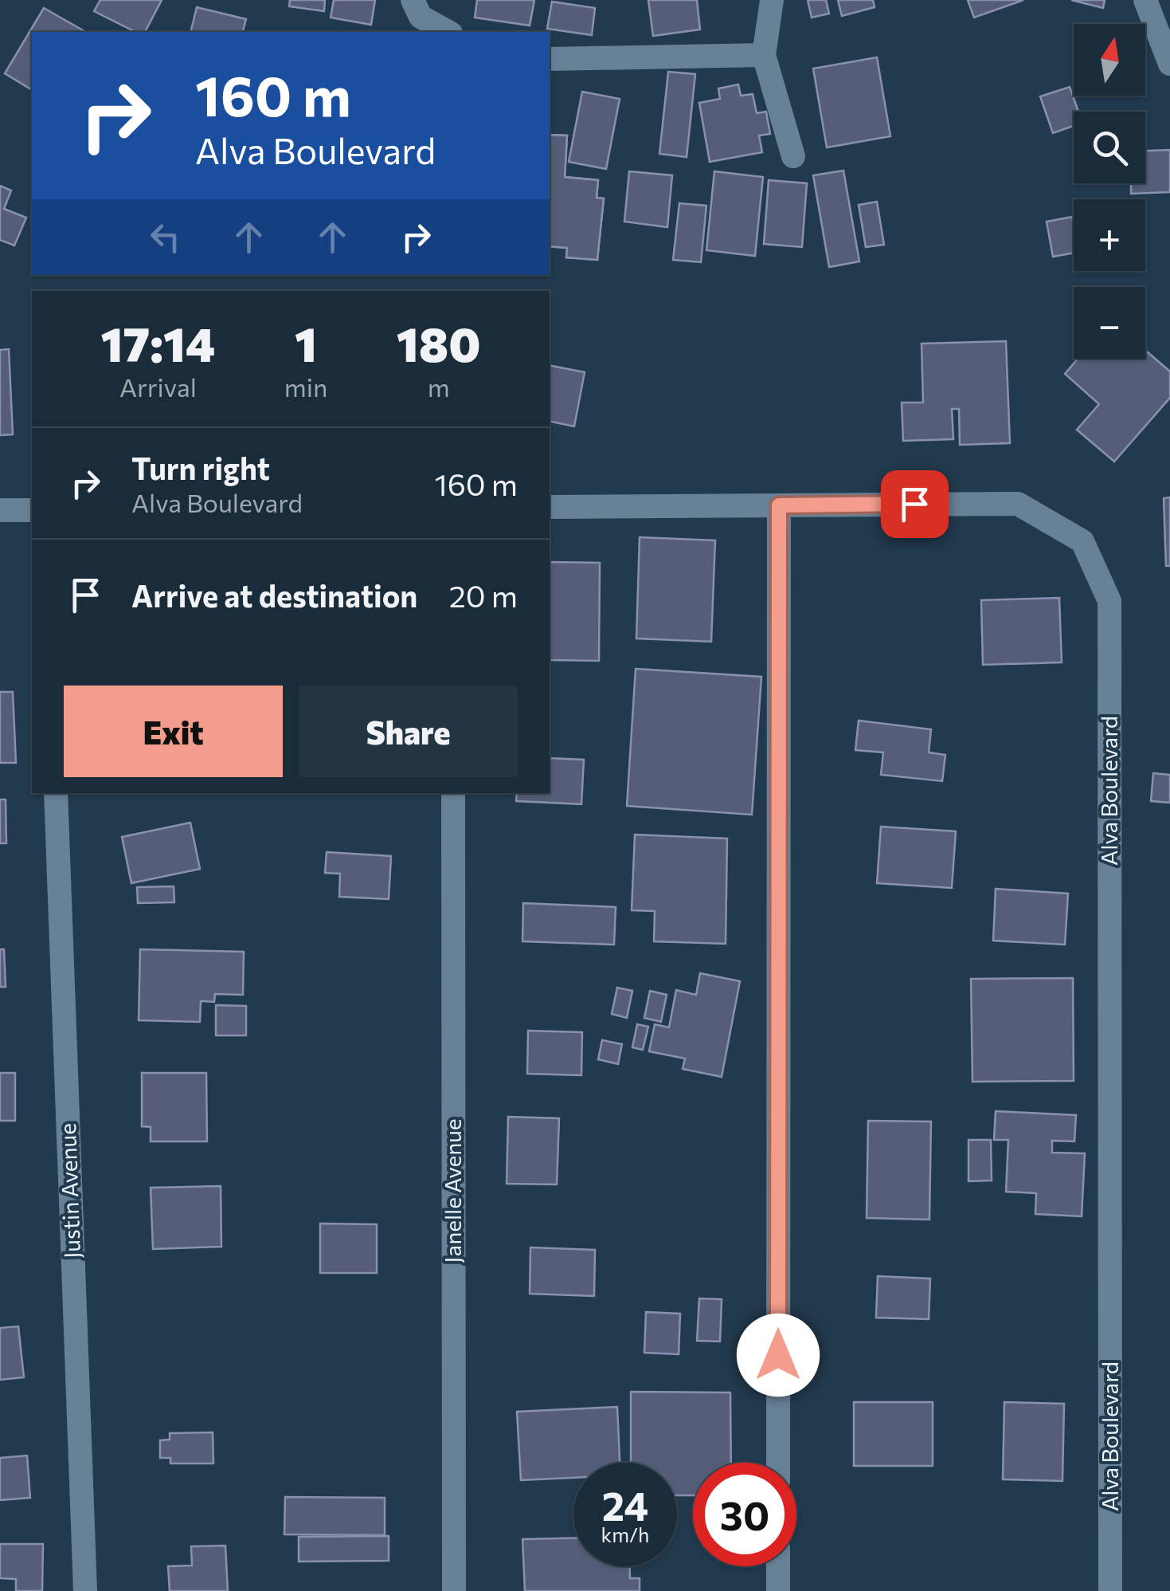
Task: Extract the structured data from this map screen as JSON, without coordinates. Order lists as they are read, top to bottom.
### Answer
{
  "streets": {
    "street": ["Alva Boulevard", "Justin Avenue", "Janelle Avenue"]
  },
  "north": "top",
  "page": {
    "map_buttons": ["+", "−"],
    "turn": ["160 m", "Alva Boulevard"],
    "eta": [
      "17:14",
      "Arrival",
      "1",
      "min",
      "180",
      "m"
    ],
    "list": [
      {
        "name": "Turn right",
        "note": "Alva Boulevard",
        "value": "160 m"
      },
      {
        "name": "Arrive at destination",
        "value": "20 m"
      }
    ],
    "buttons": ["Exit", "Share"],
    "speed": "24 km/h",
    "limit": "30"
  }
}
